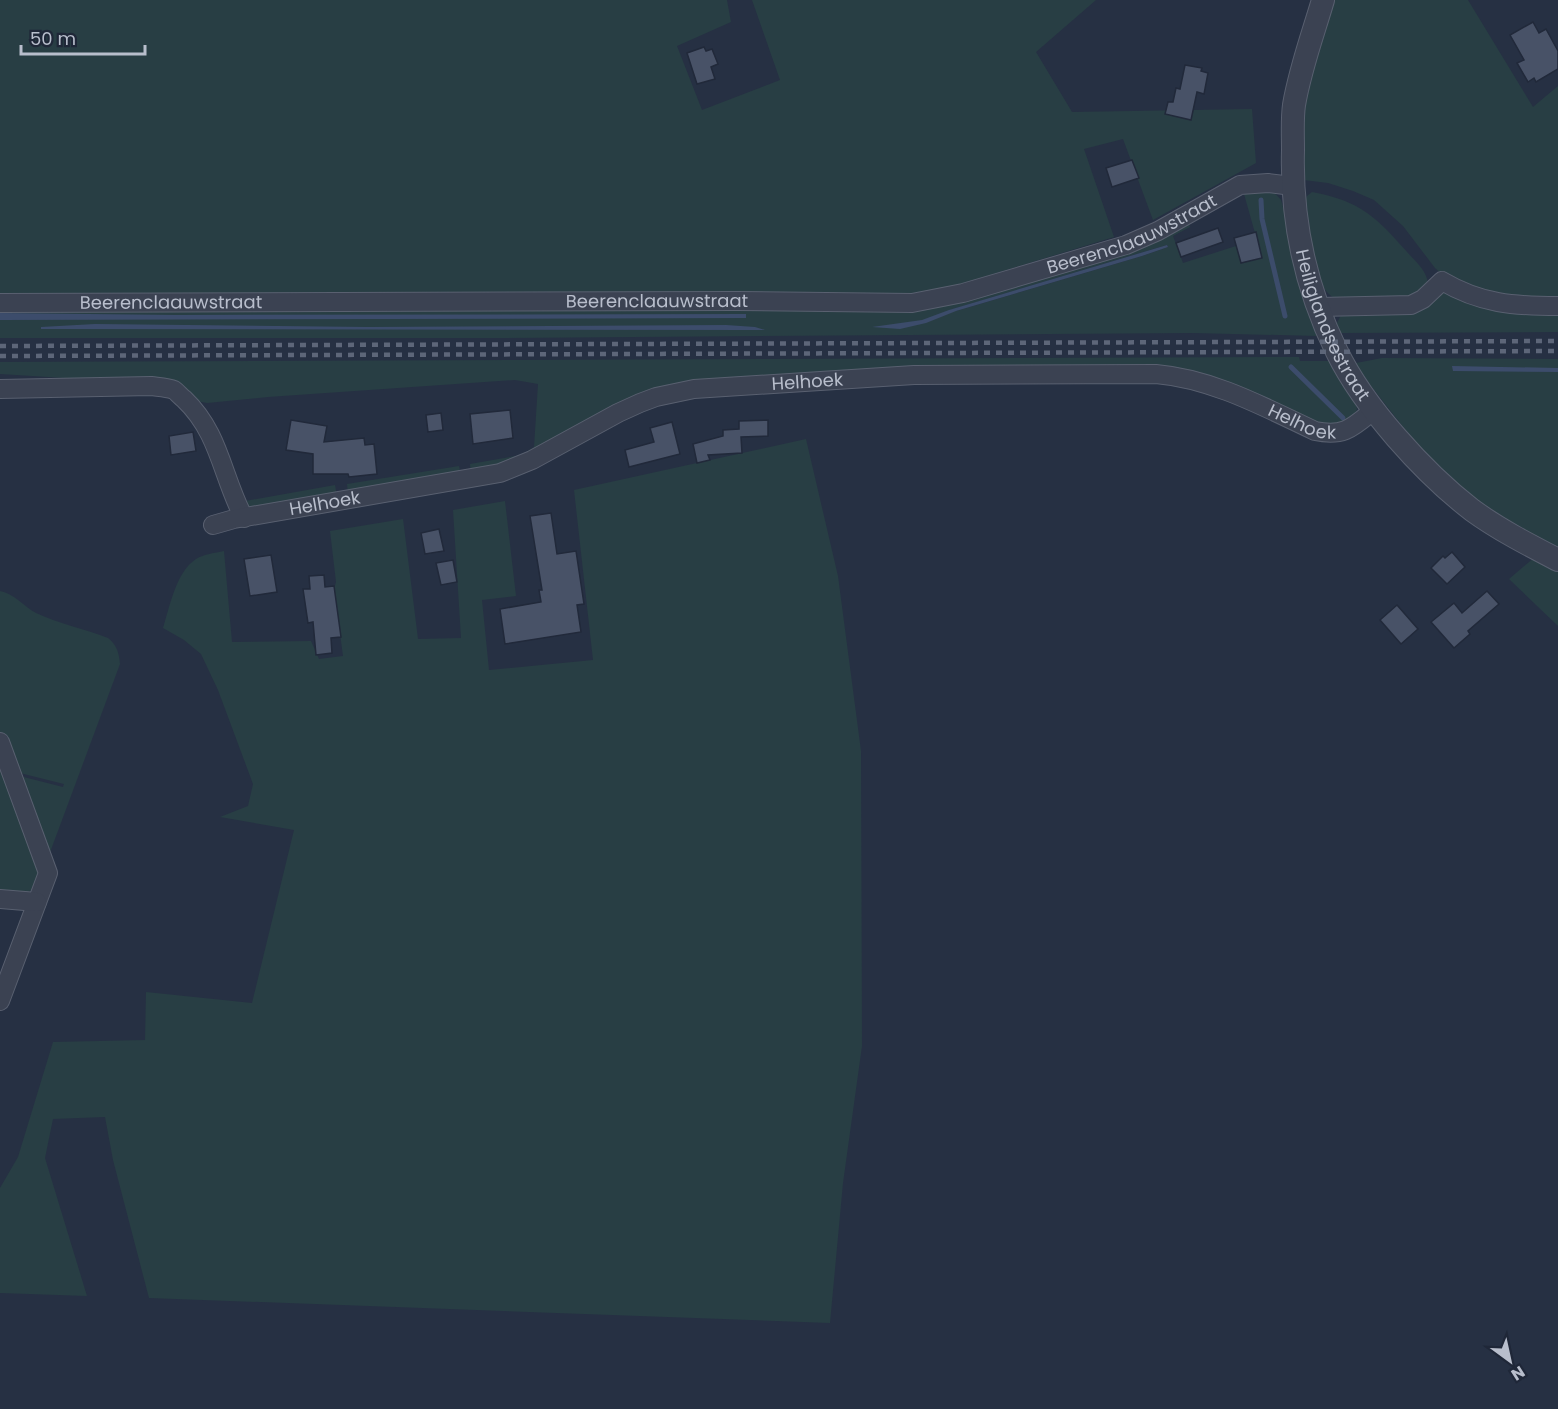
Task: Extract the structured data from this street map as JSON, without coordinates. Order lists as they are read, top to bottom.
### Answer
{
  "streets": {
    "street": ["Beerenclaauwstraat", "Heiliglandsestraat", "Helhoek"]
  },
  "crossings": [
    ["Beerenclaauwstraat", "Heiliglandsestraat"],
    ["Heiliglandsestraat", "Helhoek"]
  ],
  "scale_bar": "50 m",
  "north": "bottom right"
}
